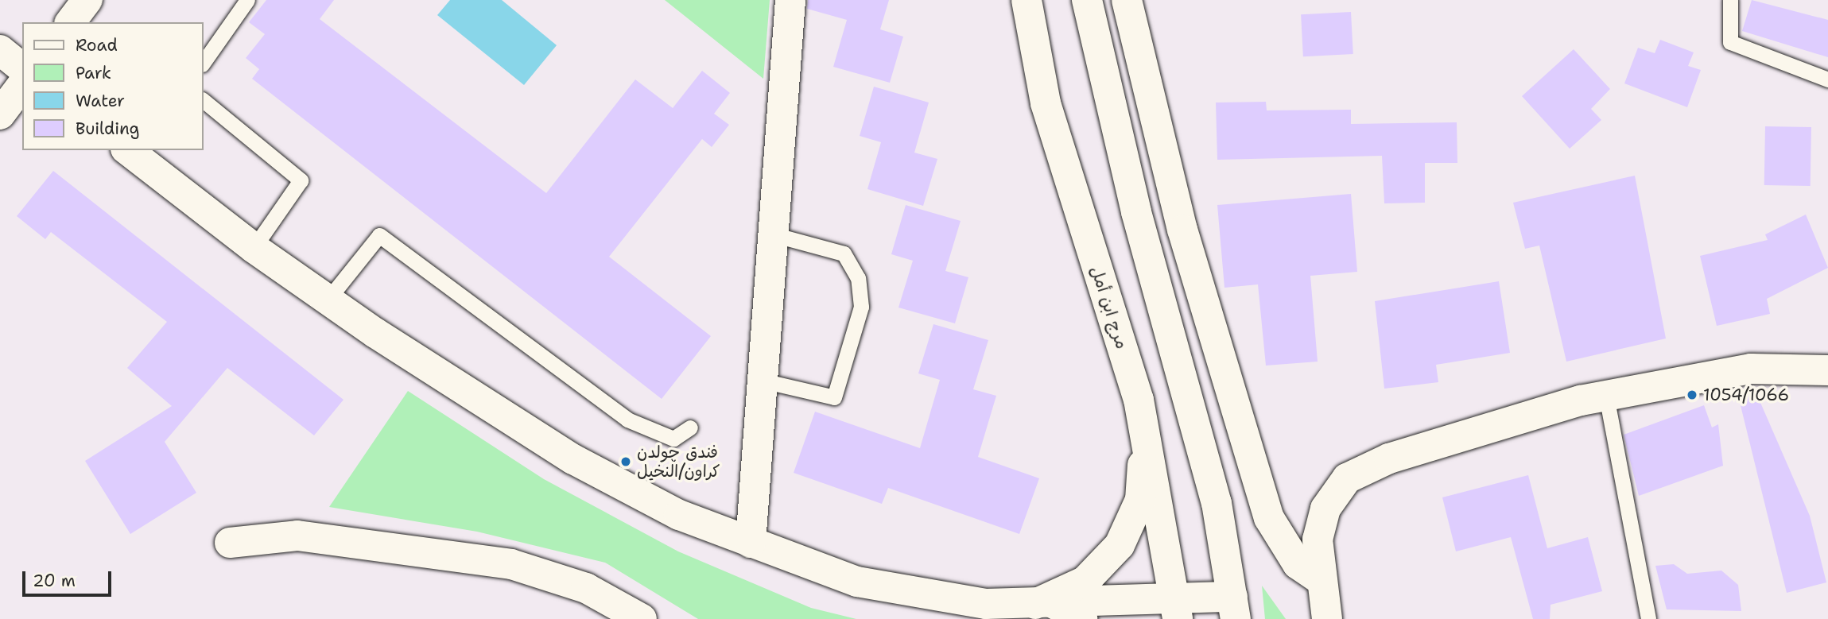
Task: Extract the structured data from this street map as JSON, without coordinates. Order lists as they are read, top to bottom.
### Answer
{
  "streets": {
    "street": ["مرج ابن أمل"]
  },
  "places": ["1054/1066", "فندق چولدن كراون/النخيل"],
  "legend": [
    "Road",
    "Park",
    "Water",
    "Building"
  ],
  "scale_bar": "20 m"
}
